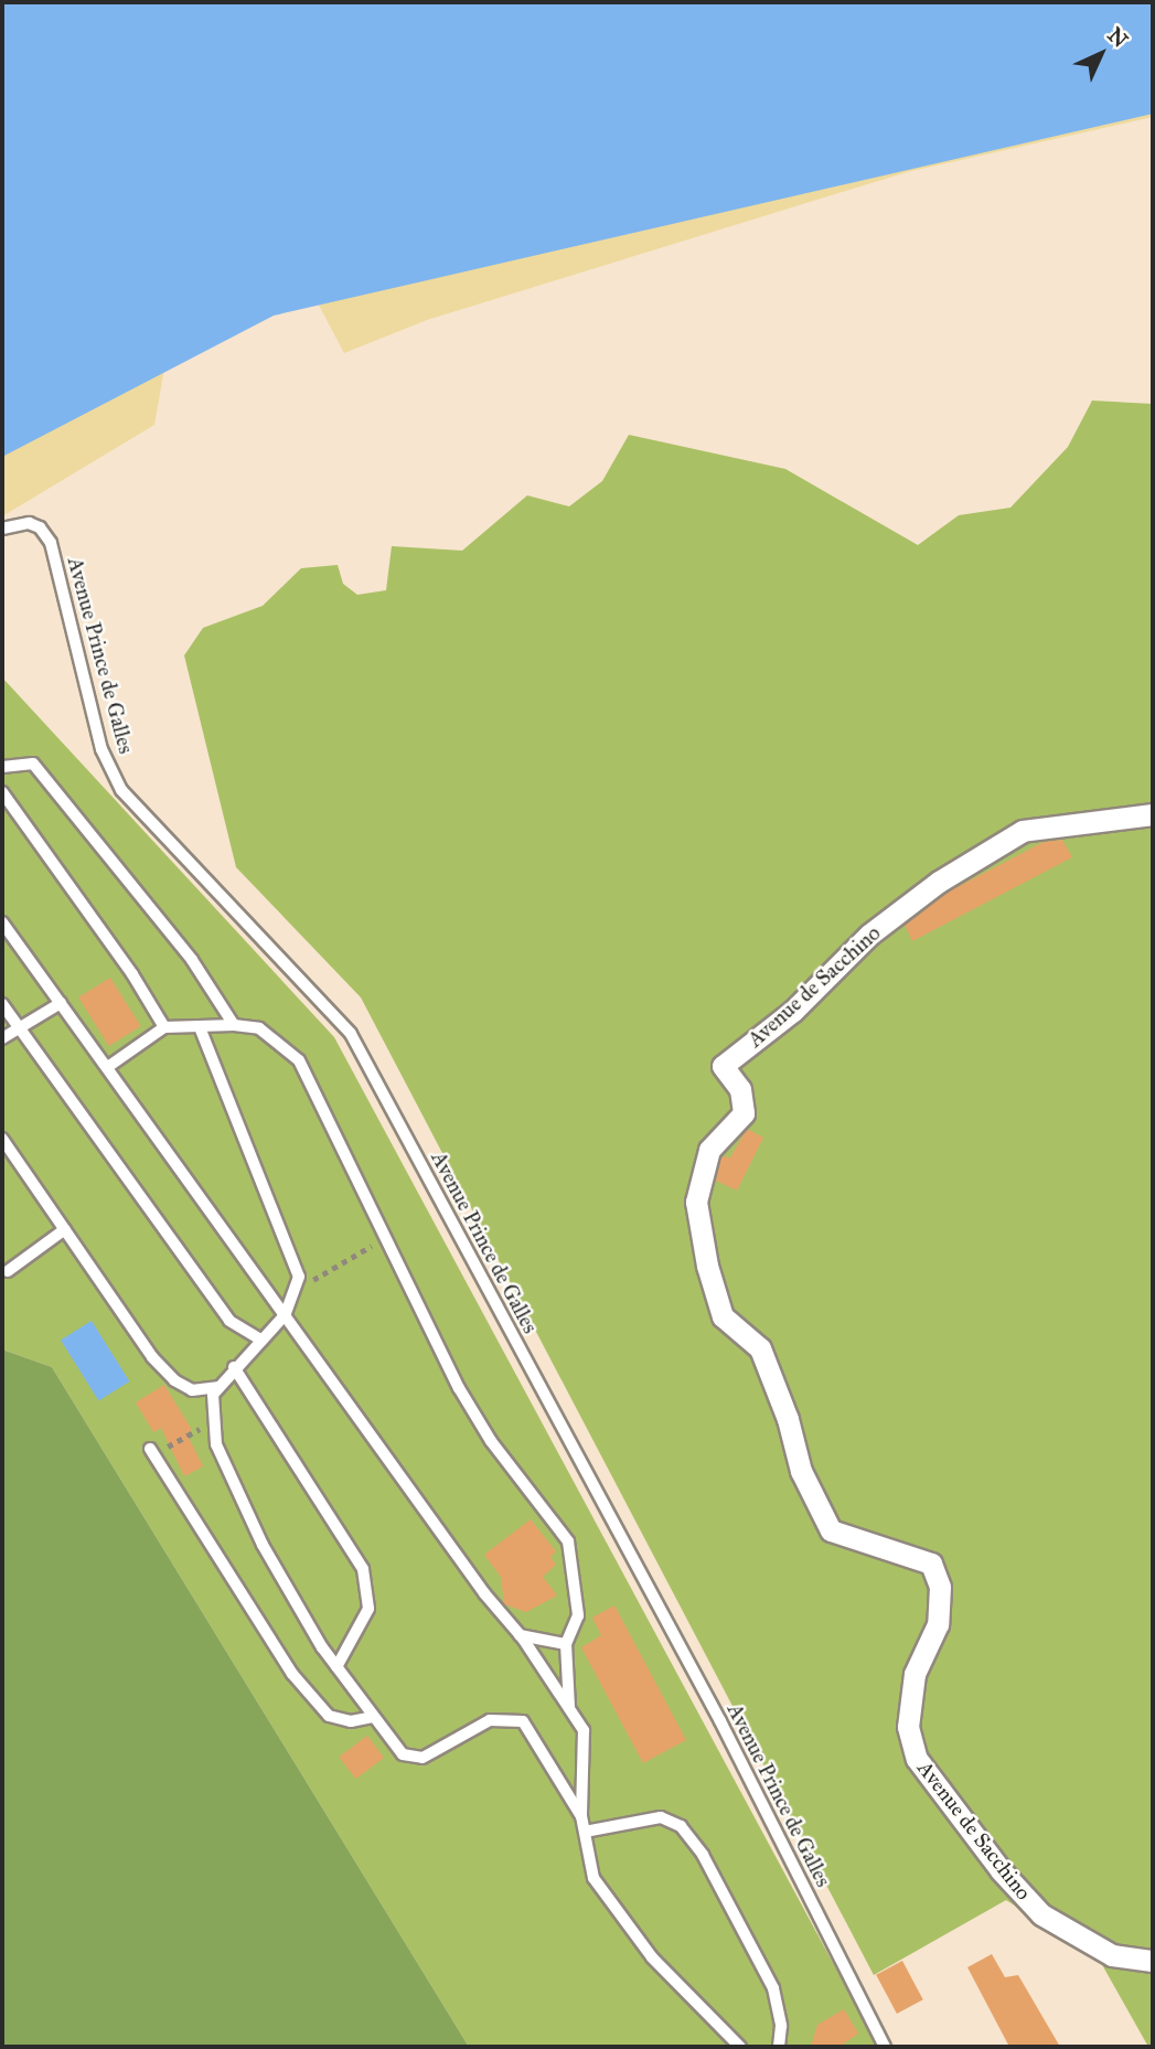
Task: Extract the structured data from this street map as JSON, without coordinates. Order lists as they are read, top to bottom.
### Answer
{
  "streets": {
    "street": ["Avenue de Sacchino"],
    "lane": ["Avenue Prince de Galles"]
  },
  "north": "top right"
}
